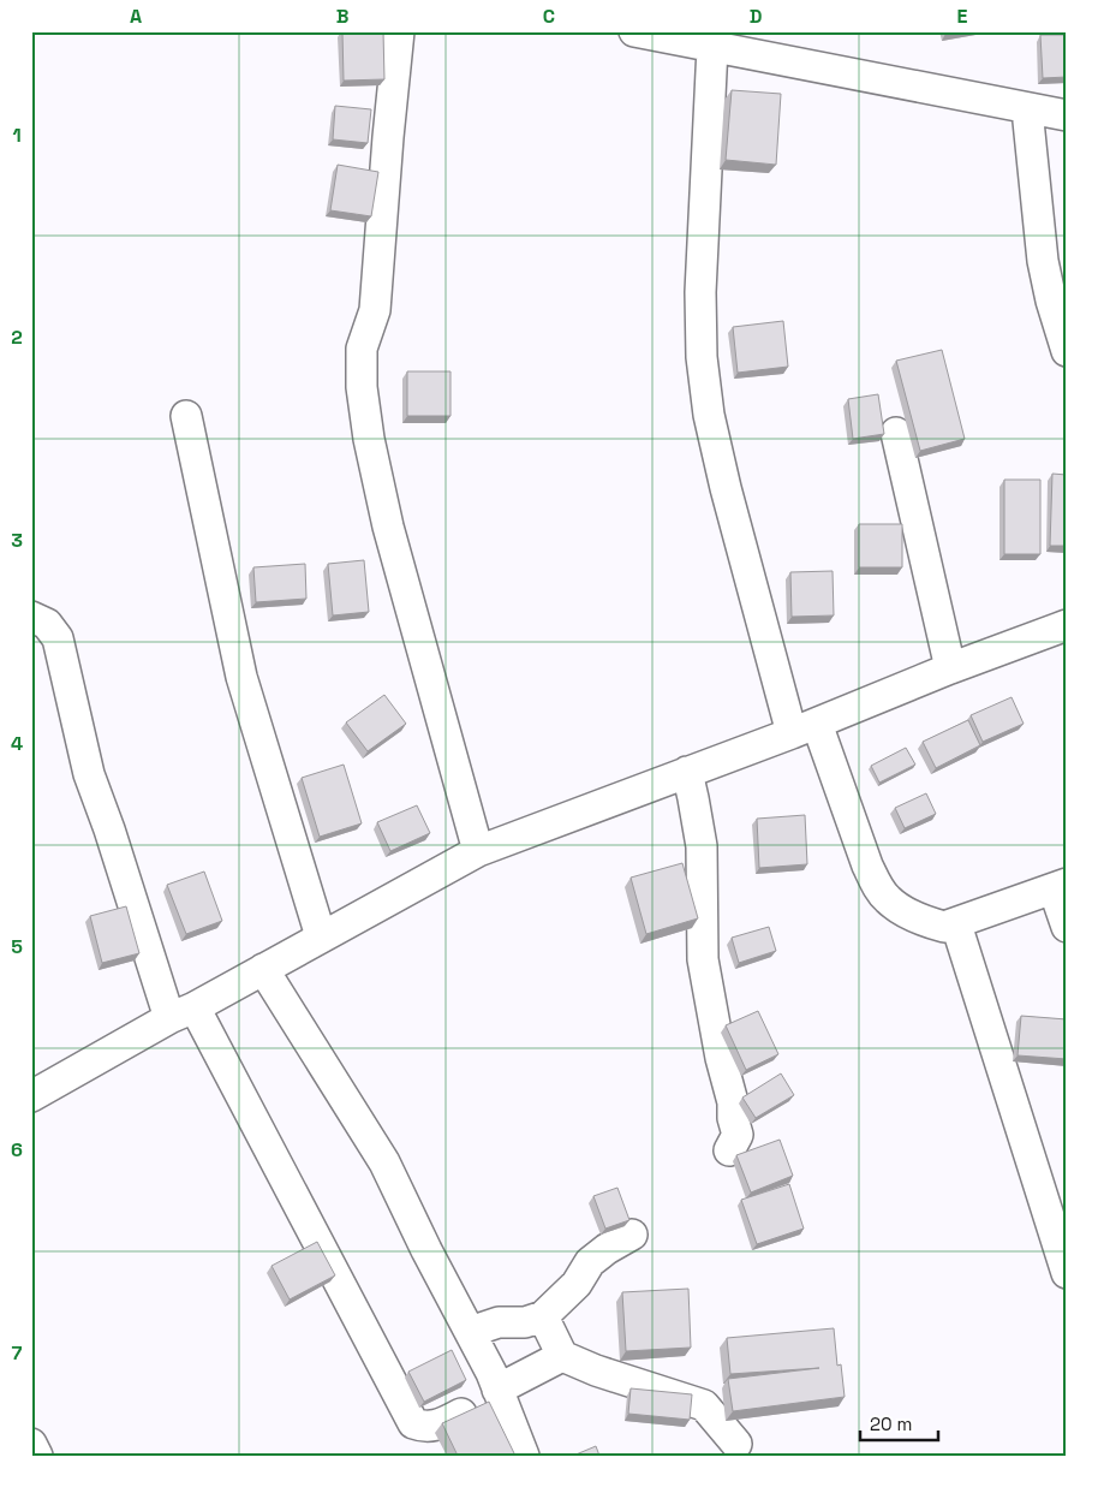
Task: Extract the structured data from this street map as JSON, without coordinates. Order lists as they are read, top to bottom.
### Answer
{
  "scale_bar": "20 m",
  "grid": {
    "columns": [
      "A",
      "B",
      "C",
      "D",
      "E"
    ],
    "rows": [
      "1",
      "2",
      "3",
      "4",
      "5",
      "6",
      "7"
    ]
  }
}
